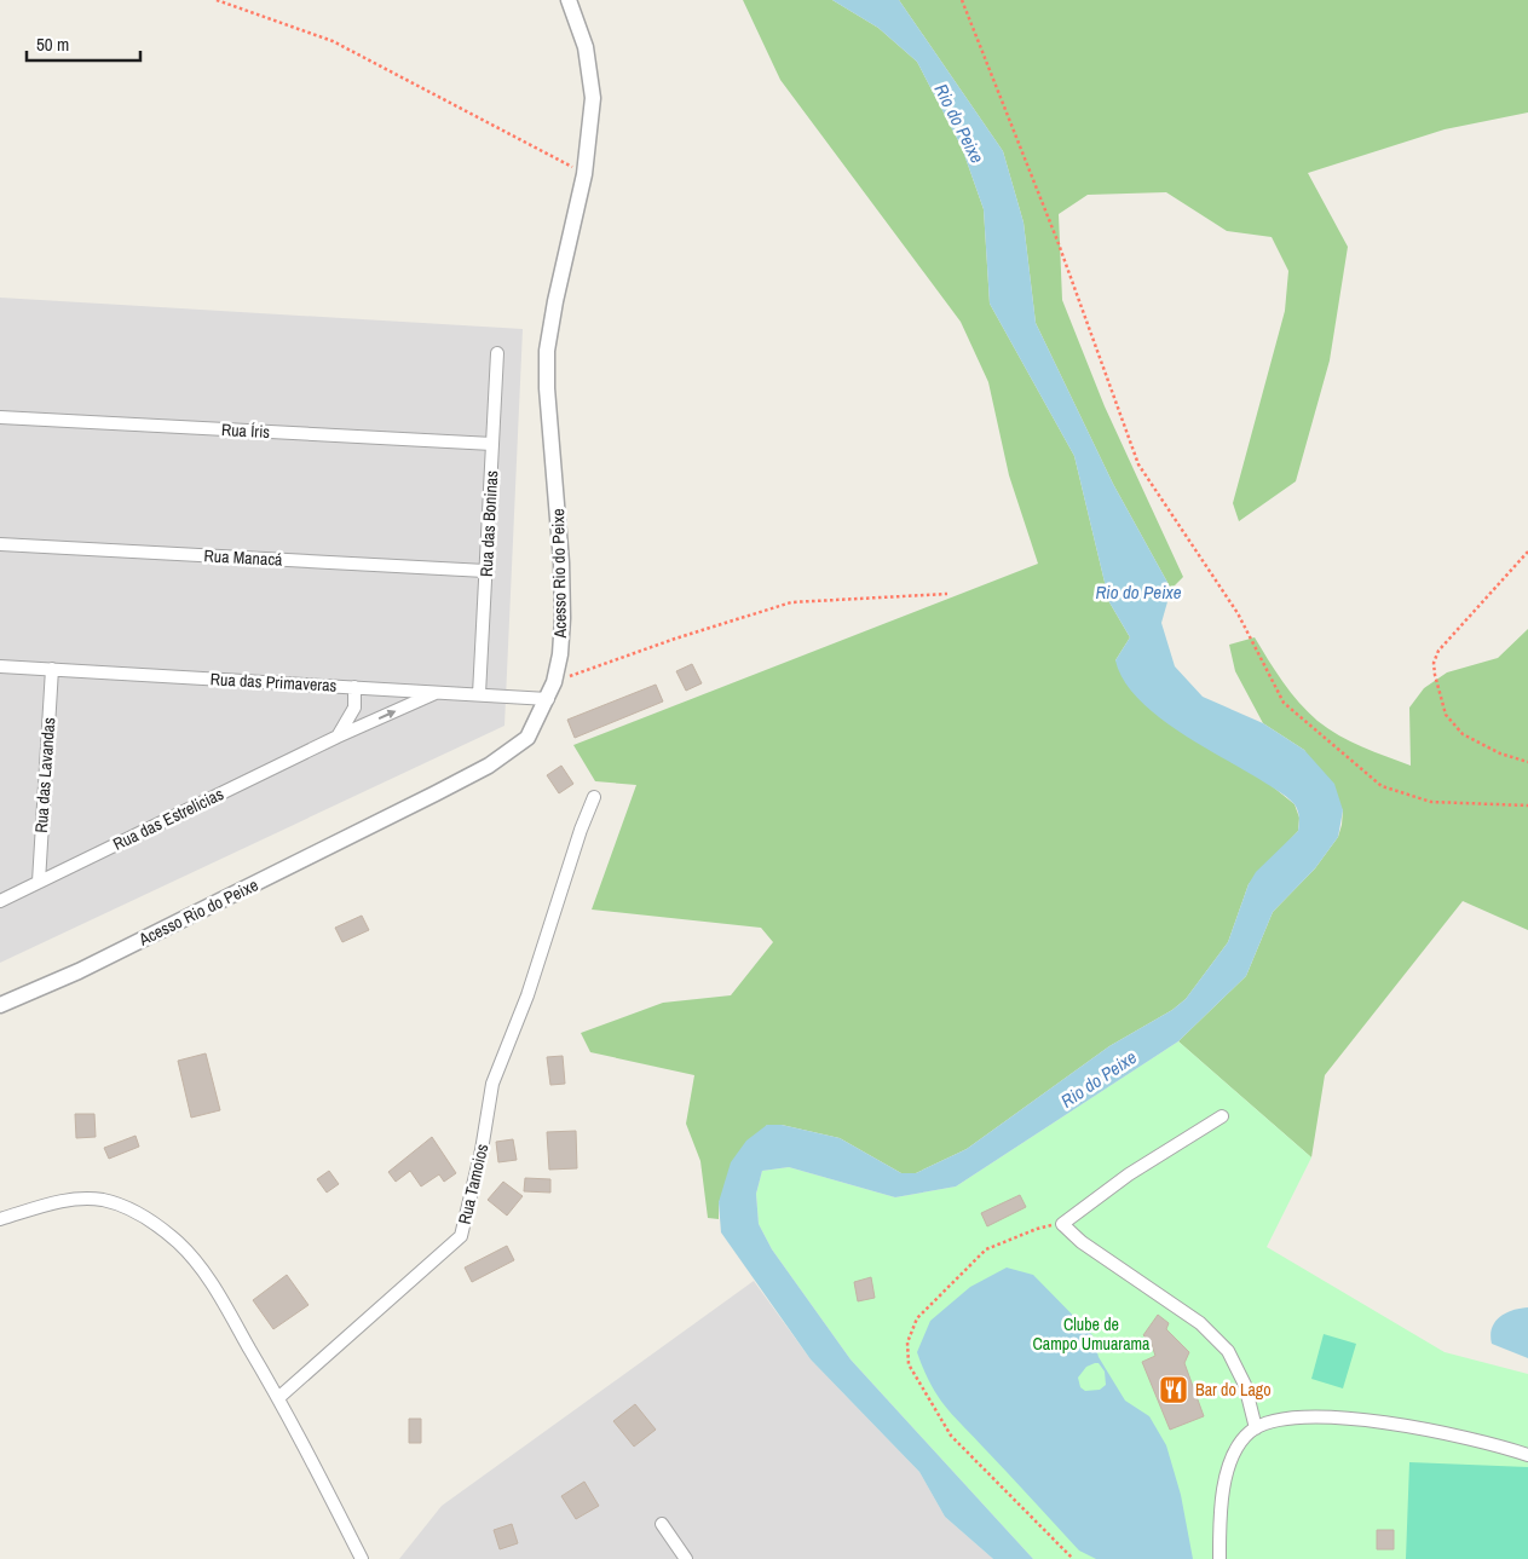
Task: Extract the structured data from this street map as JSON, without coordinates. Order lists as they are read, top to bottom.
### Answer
{
  "streets": {
    "street": [
      "Rua Íris",
      "Rua das Boninas",
      "Rua Manacá",
      "Acesso Rio do Peixe",
      "Rua das Primaveras",
      "Rua das Lavandas",
      "Rua das Estrelicias",
      "Rua Tamoios"
    ]
  },
  "crossings": [
    ["Rua Íris", "Rua das Boninas"],
    ["Rua das Boninas", "Rua Manacá"],
    ["Rua das Boninas", "Rua das Primaveras"],
    ["Acesso Rio do Peixe", "Rua das Primaveras"],
    ["Rua das Primaveras", "Rua das Lavandas"],
    ["Rua das Primaveras", "Rua das Estrelicias"],
    ["Rua das Lavandas", "Rua das Estrelicias"]
  ],
  "water": ["Rio do Peixe"],
  "parks": ["Clube de Campo Umuarama"],
  "places": {
    "restaurant": ["Bar do Lago"]
  },
  "scale_bar": "50 m"
}
